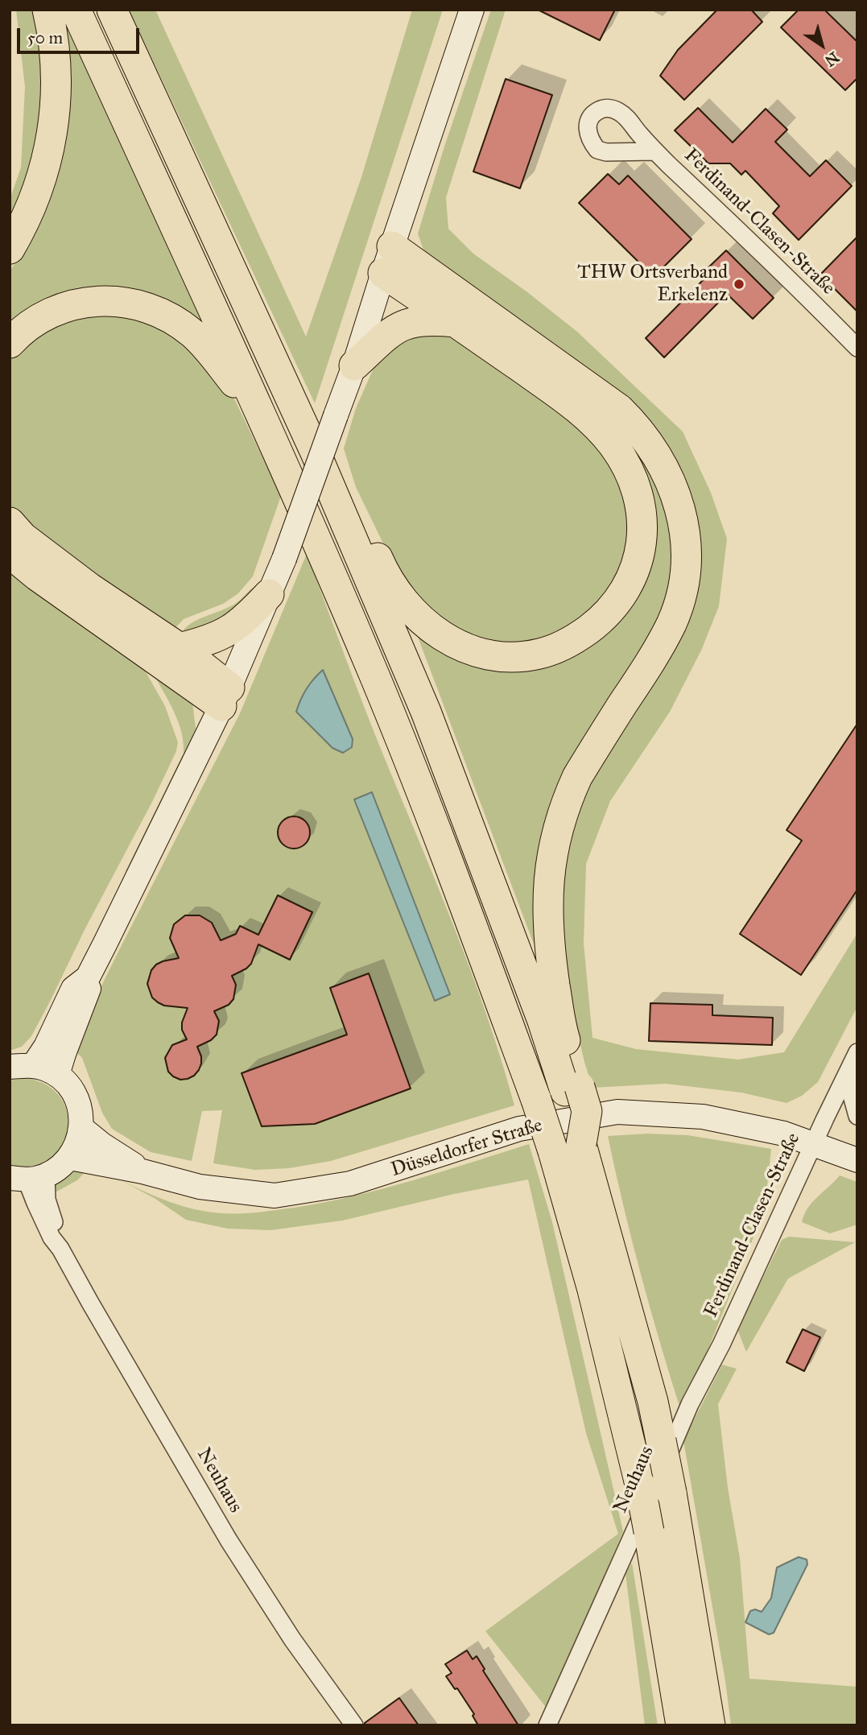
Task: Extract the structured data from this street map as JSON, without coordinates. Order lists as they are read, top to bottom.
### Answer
{
  "streets": {
    "main road": ["Düsseldorfer Straße"],
    "street": ["Ferdinand-Clasen-Straße", "Neuhaus"]
  },
  "crossings": [
    ["Ferdinand-Clasen-Straße", "Düsseldorfer Straße"],
    ["Ferdinand-Clasen-Straße", "Neuhaus"]
  ],
  "places": ["THW Ortsverband Erkelenz"],
  "scale_bar": "50 m",
  "north": "bottom right"
}
